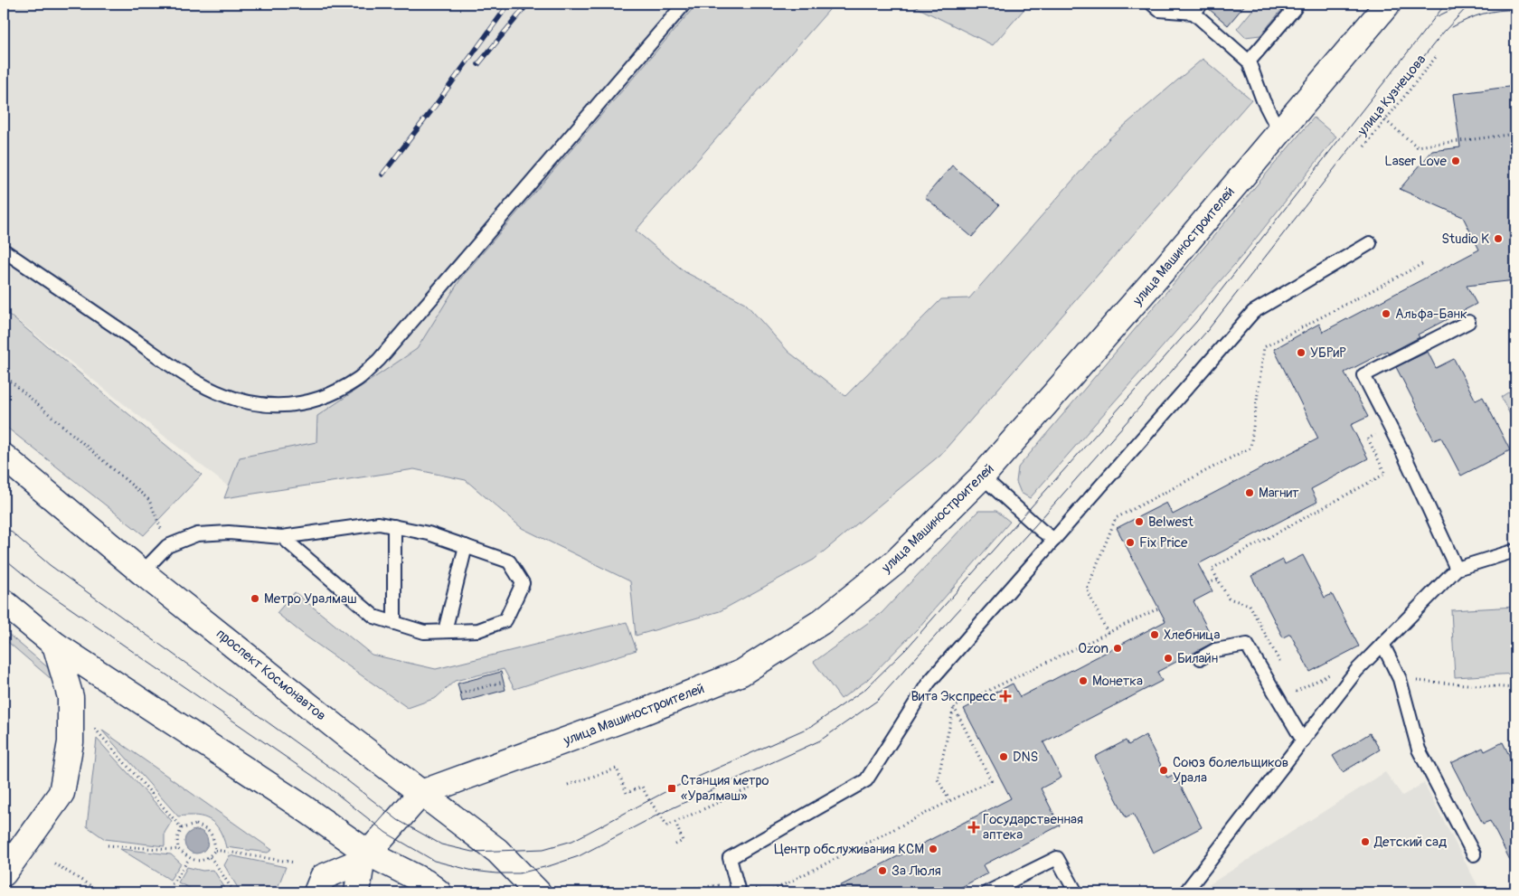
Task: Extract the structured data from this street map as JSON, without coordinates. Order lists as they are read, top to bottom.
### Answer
{
  "streets": {
    "main road": ["улица Машиностроителей", "проспект Космонавтов"],
    "path": ["улица Кузнецова"]
  },
  "crossings": [
    ["улица Машиностроителей", "проспект Космонавтов"]
  ],
  "places": {
    "other": [
      "Laser Love",
      "Studio K",
      "Альфа-Банк",
      "УБРиР",
      "Магнит",
      "Belwest",
      "Fix Price",
      "Метро Уралмаш",
      "Хлебница",
      "Ozon",
      "Билайн",
      "Монетка",
      "DNS",
      "Союз болельщиков Урала",
      "Детский сад",
      "Центр обслуживания КСМ",
      "За Люля"
    ],
    "health": ["Вита Экспресс", "Государственная аптека"],
    "transit": ["Станция метро «Уралмаш»"]
  }
}
